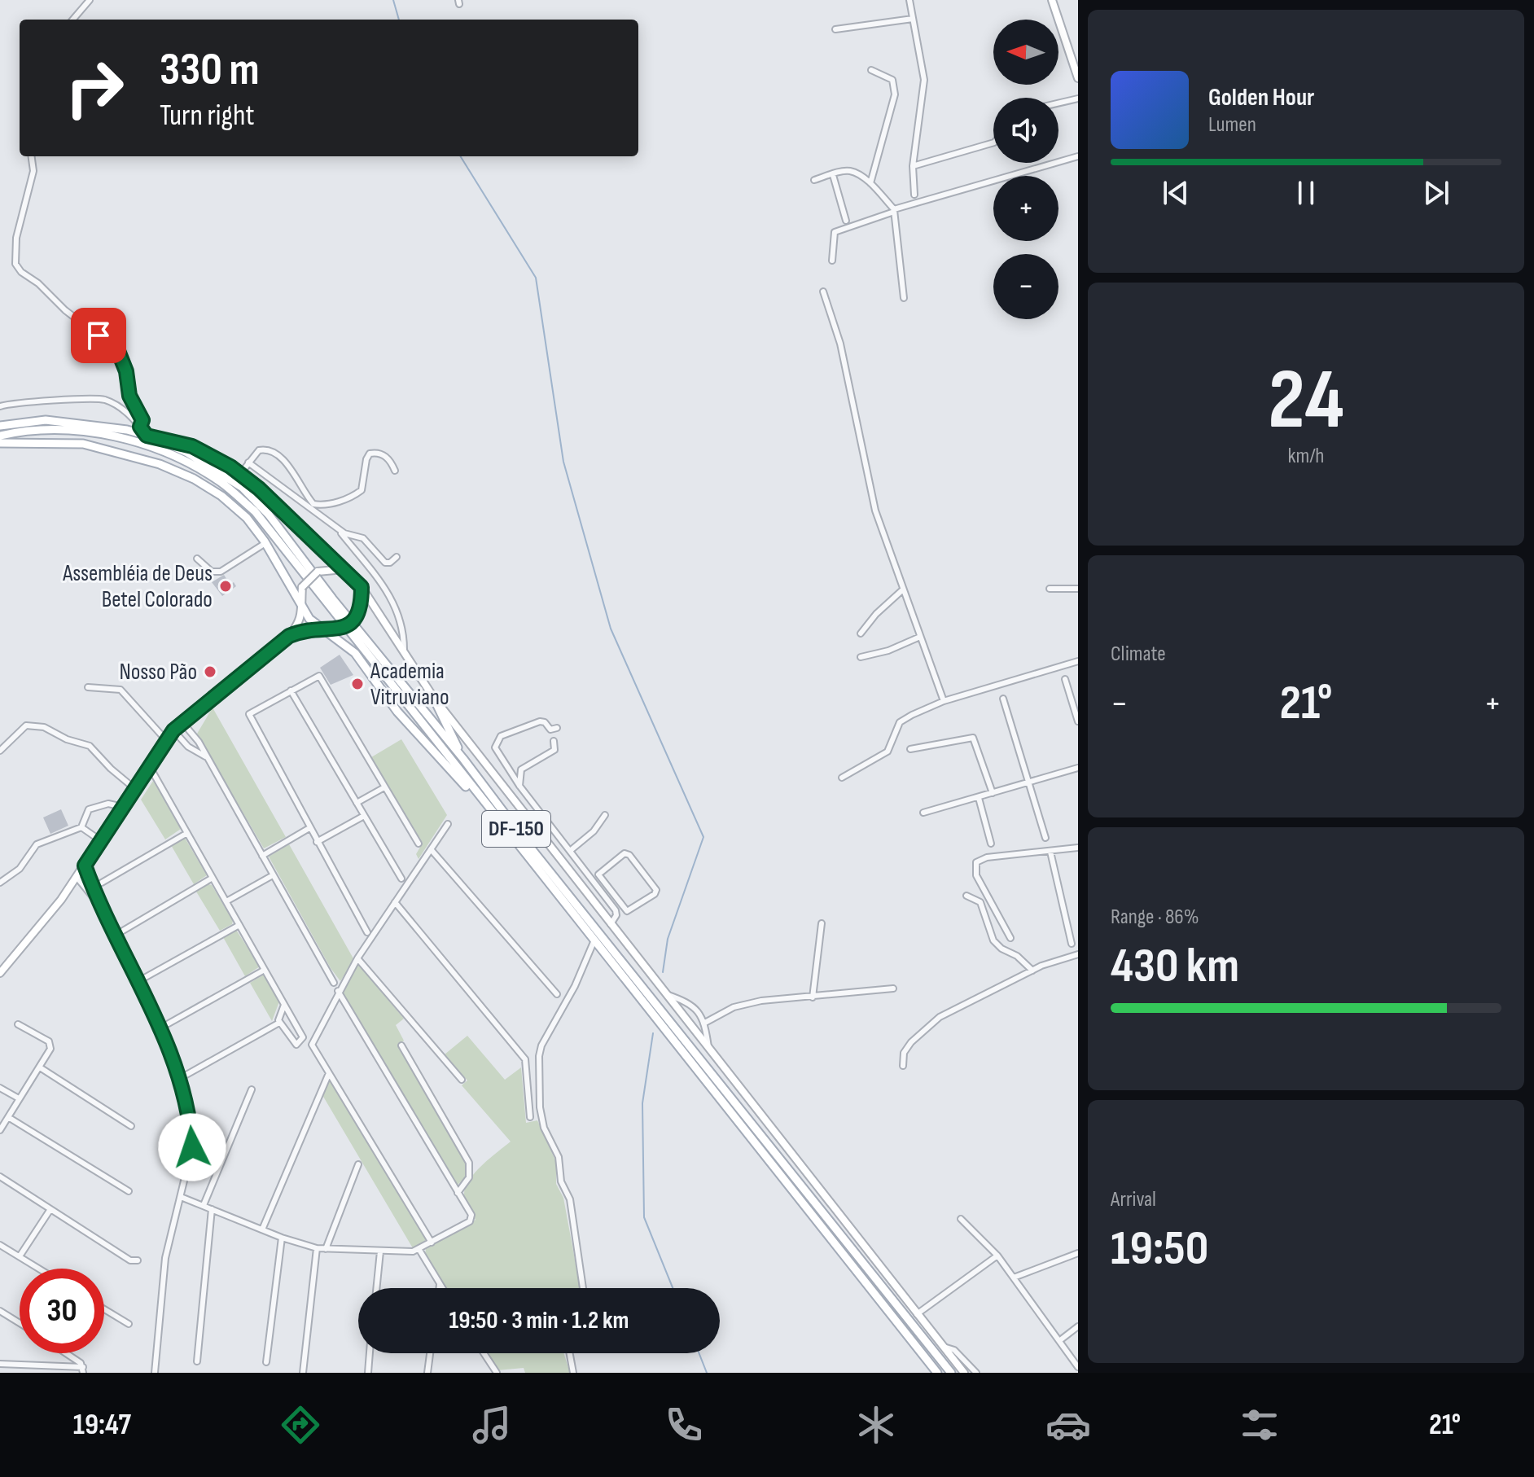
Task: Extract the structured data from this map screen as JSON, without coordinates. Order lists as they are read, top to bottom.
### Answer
{
  "streets": {
    "main road": ["DF-150"]
  },
  "places": ["Assembléia de Deus Betel Colorado", "Nosso Pão", "Academia Vitruviano"],
  "north": "left",
  "page": {
    "map_buttons": ["+", "−"],
    "turn": ["330 m", "Turn right"],
    "song": ["Golden Hour", "Lumen"],
    "tile": [
      ["24", "km/h"],
      "Climate",
      ["Range · 86%", "430 km"],
      ["Arrival", "19:50"]
    ],
    "heat": ["−", "21°", "+"],
    "limit": "30",
    "trip": "19:50 · 3 min · 1.2 km",
    "tabs": ["19:47", "21°"]
  }
}
